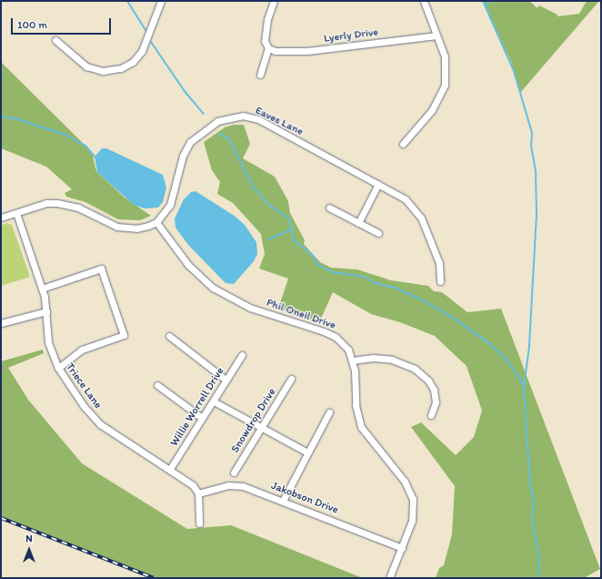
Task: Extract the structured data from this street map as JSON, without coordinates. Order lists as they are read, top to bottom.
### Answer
{
  "streets": {
    "street": [
      "Lyerly Drive",
      "Eaves Lane",
      "Phil Oneil Drive",
      "Triece Lane",
      "Willie Worrell Drive",
      "Snowdrop Drive",
      "Jakobson Drive"
    ]
  },
  "crossings": [
    ["Eaves Lane", "Phil Oneil Drive"],
    ["Phil Oneil Drive", "Jakobson Drive"],
    ["Triece Lane", "Willie Worrell Drive"],
    ["Triece Lane", "Jakobson Drive"]
  ],
  "scale_bar": "100 m",
  "north": "top"
}
